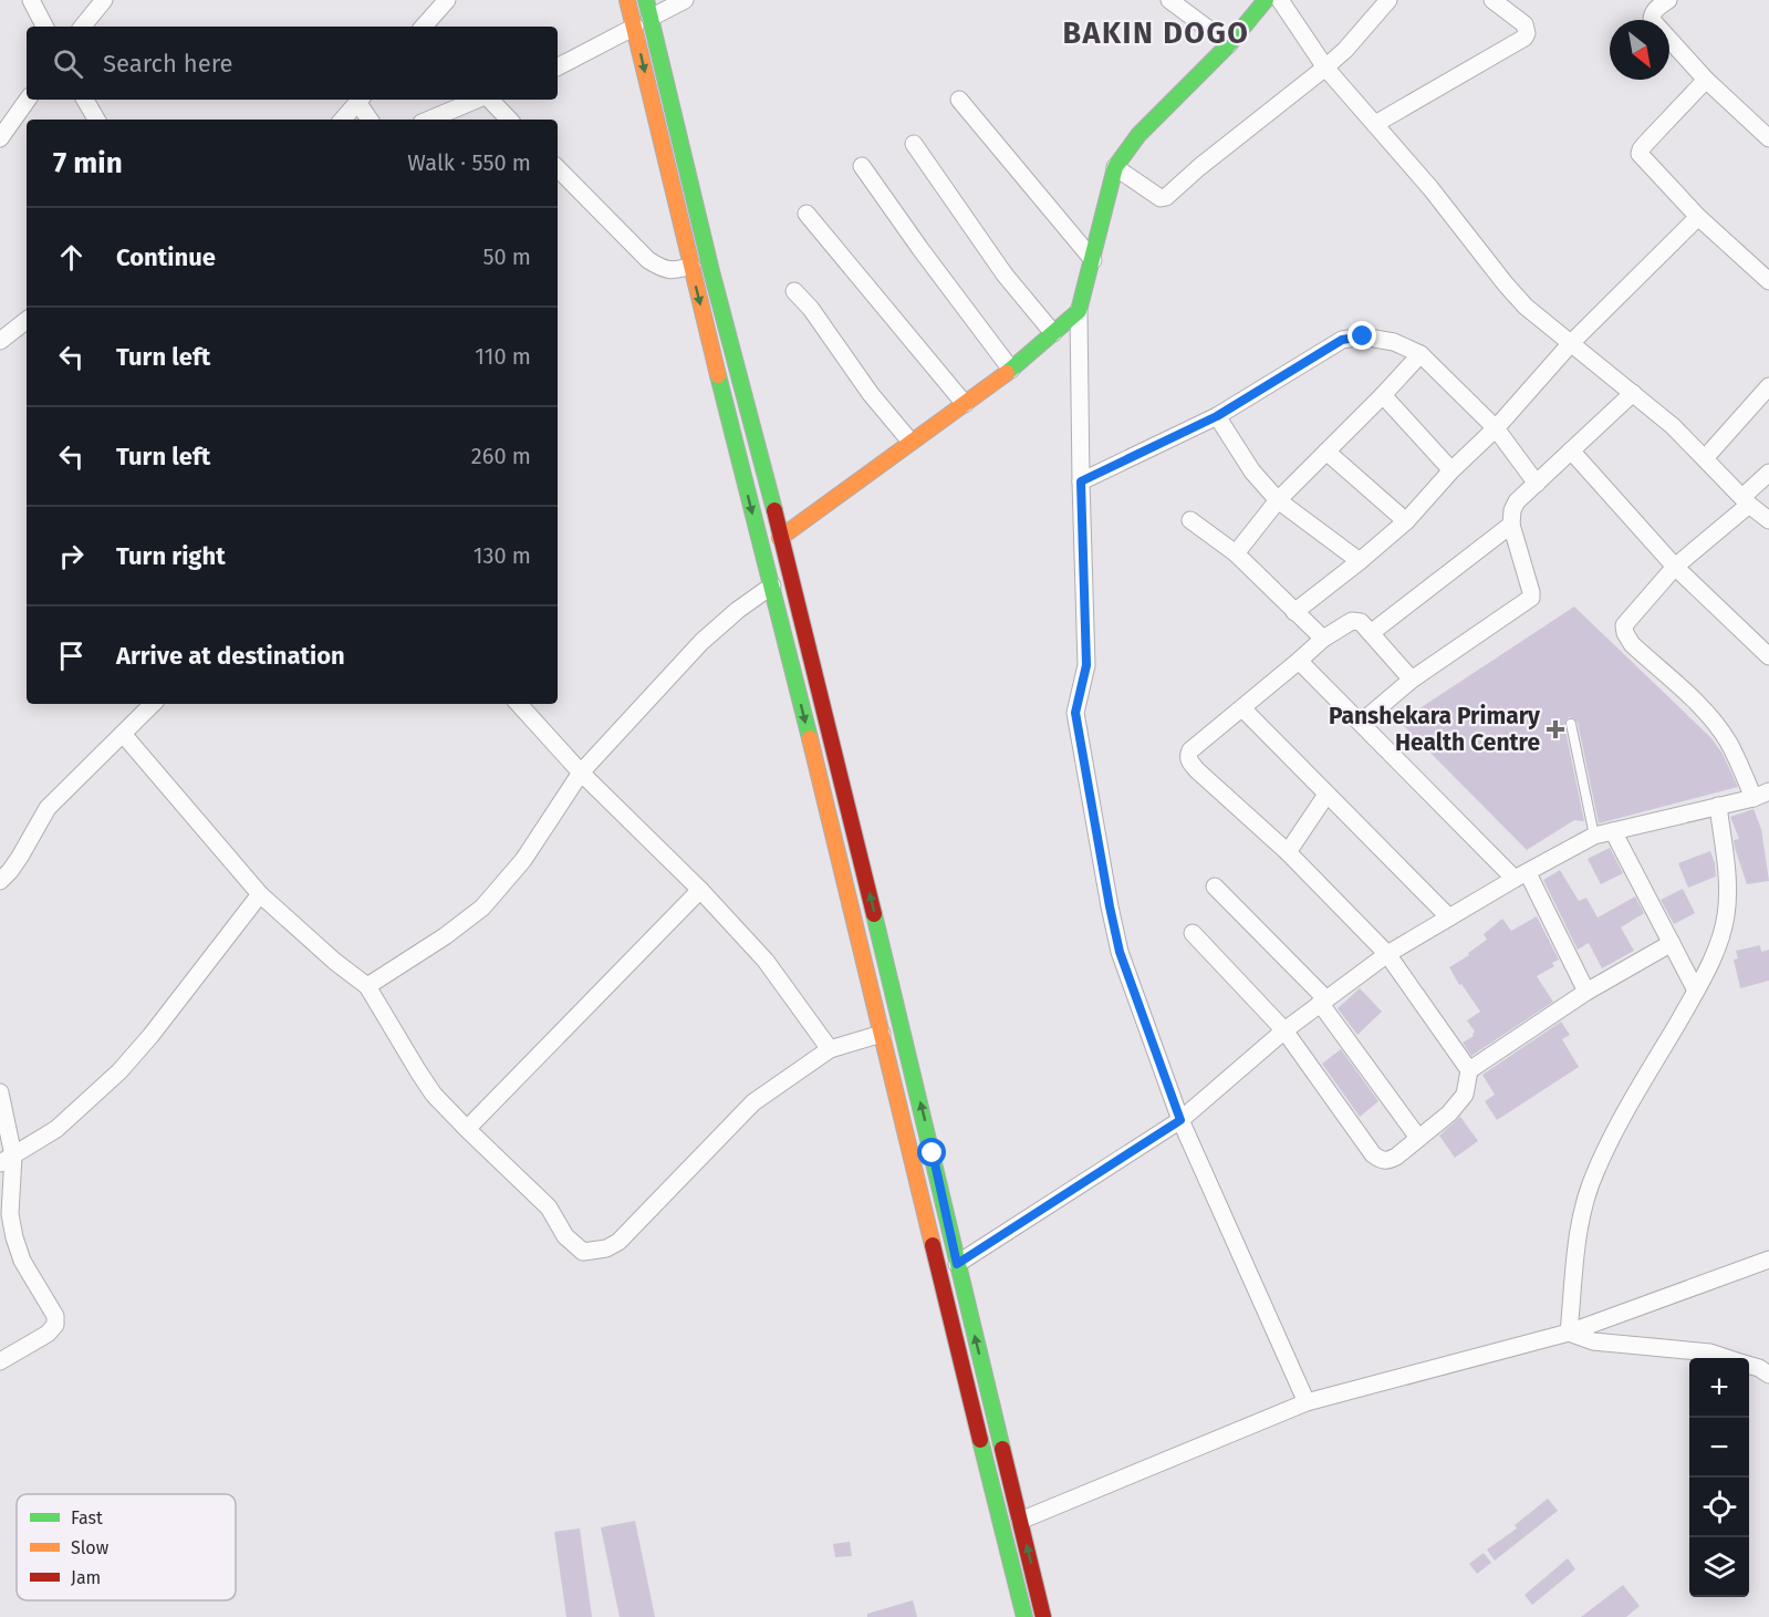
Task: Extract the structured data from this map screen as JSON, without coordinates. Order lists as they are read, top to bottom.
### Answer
{
  "districts": ["BAKIN DOGO"],
  "places": {
    "health": ["Panshekara Primary Health Centre"]
  },
  "legend": ["Fast", "Slow", "Jam"],
  "north": "bottom right",
  "page": {
    "search": "Search here",
    "heading": ["7 min", "Walk · 550 m"],
    "list": [
      ["Continue", "50 m"],
      ["Turn left", "110 m"],
      ["Turn left", "260 m"],
      ["Turn right", "130 m"],
      "Arrive at destination"
    ],
    "map_buttons": ["+", "−"]
  }
}
